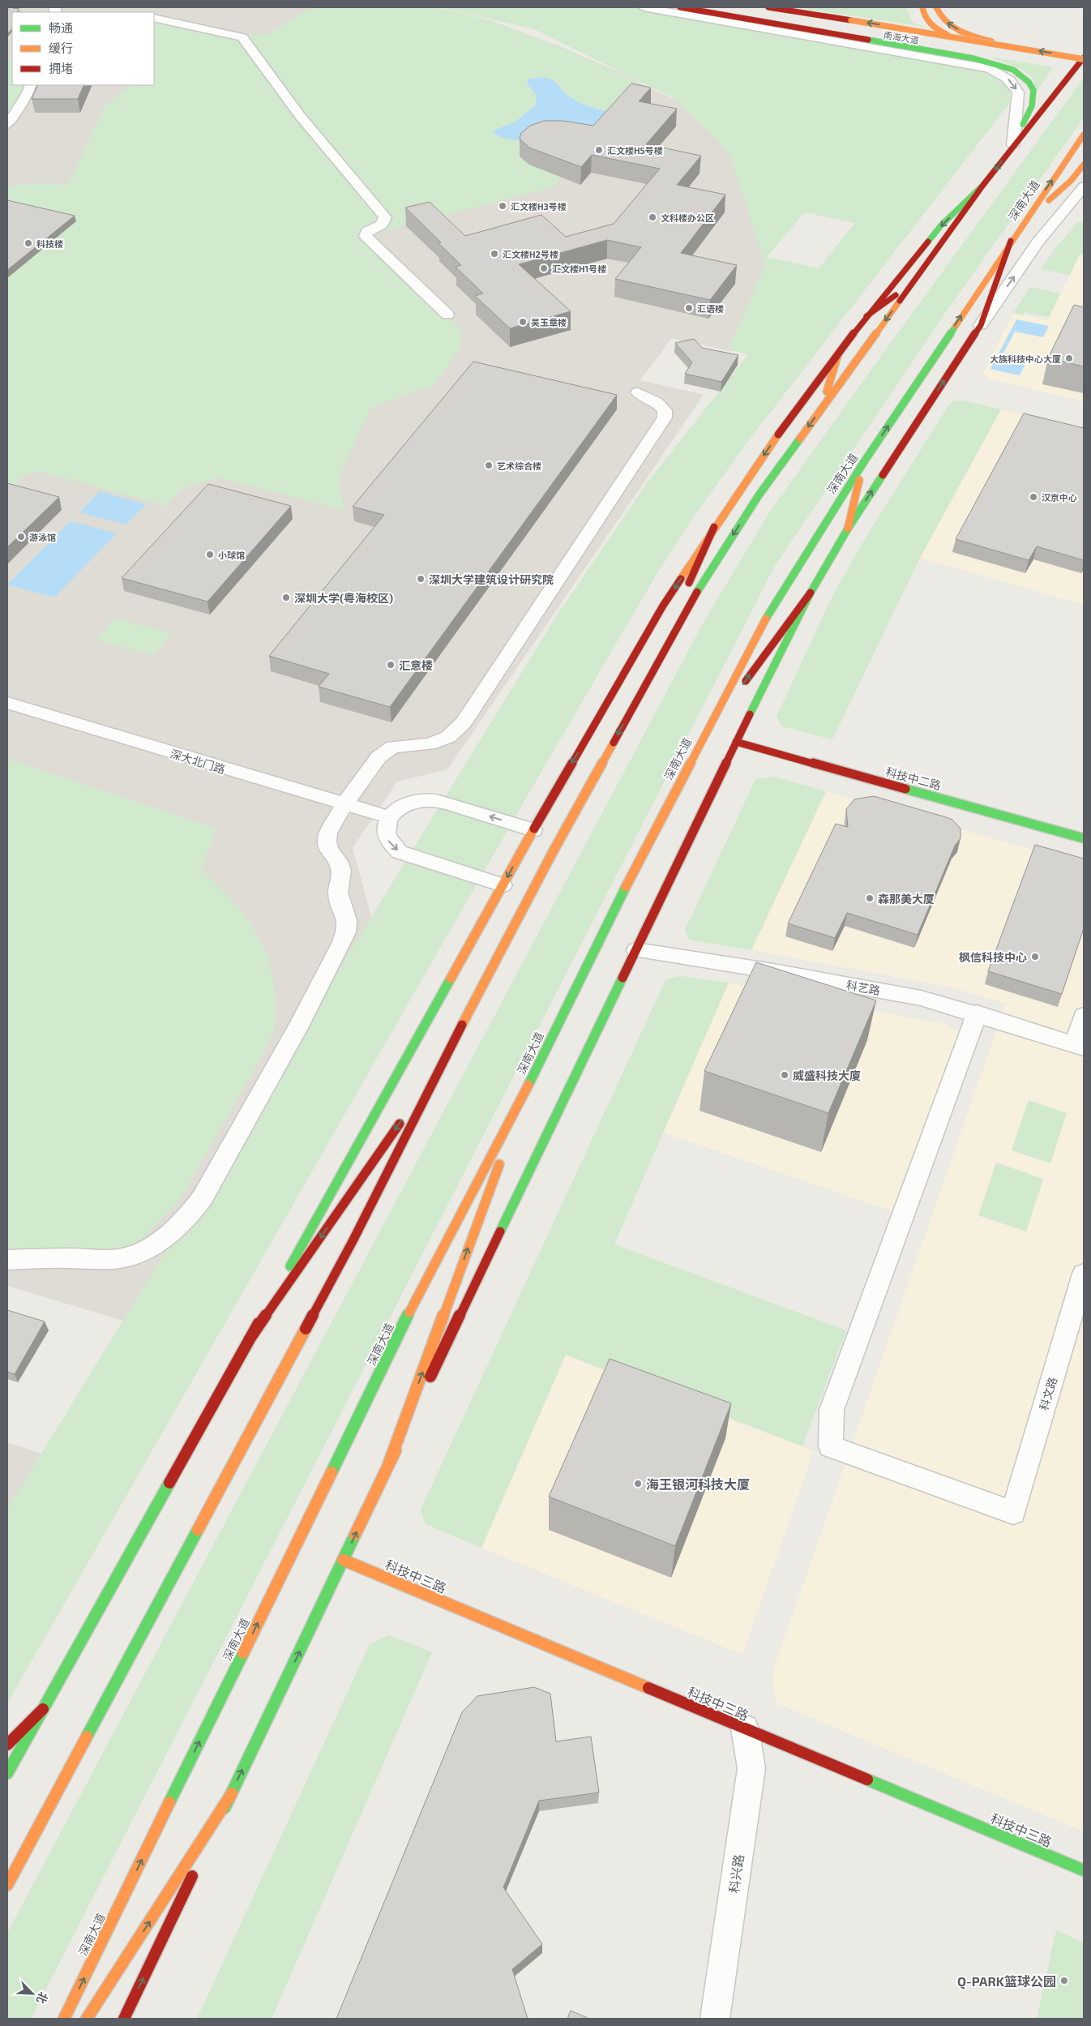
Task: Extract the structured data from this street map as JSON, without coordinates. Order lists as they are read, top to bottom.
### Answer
{
  "streets": {
    "main road": [
      "南海大道",
      "深南大道",
      "科技中二路",
      "科技中三路"
    ],
    "street": [
      "深大北门路",
      "科艺路",
      "科文路",
      "科兴路"
    ]
  },
  "crossings": [
    ["科艺路", "科文路"],
    ["科技中三路", "科兴路"]
  ],
  "places": [
    "汇文楼H5号楼",
    "汇文楼H3号楼",
    "文科楼办公区",
    "科技楼",
    "汇文楼H2号楼",
    "汇文楼H1号楼",
    "汇语楼",
    "吴玉章楼",
    "大族科技中心大厦",
    "艺术综合楼",
    "汉京中心",
    "游泳馆",
    "小球馆",
    "深圳大学建筑设计研究院",
    "深圳大学(粤海校区)",
    "汇意楼",
    "森那美大厦",
    "枫信科技中心",
    "威盛科技大廈",
    "海王银河科技大厦",
    "Q-PARK篮球公园"
  ],
  "legend": ["畅通", "缓行", "拥堵"],
  "north": "bottom right"
}
